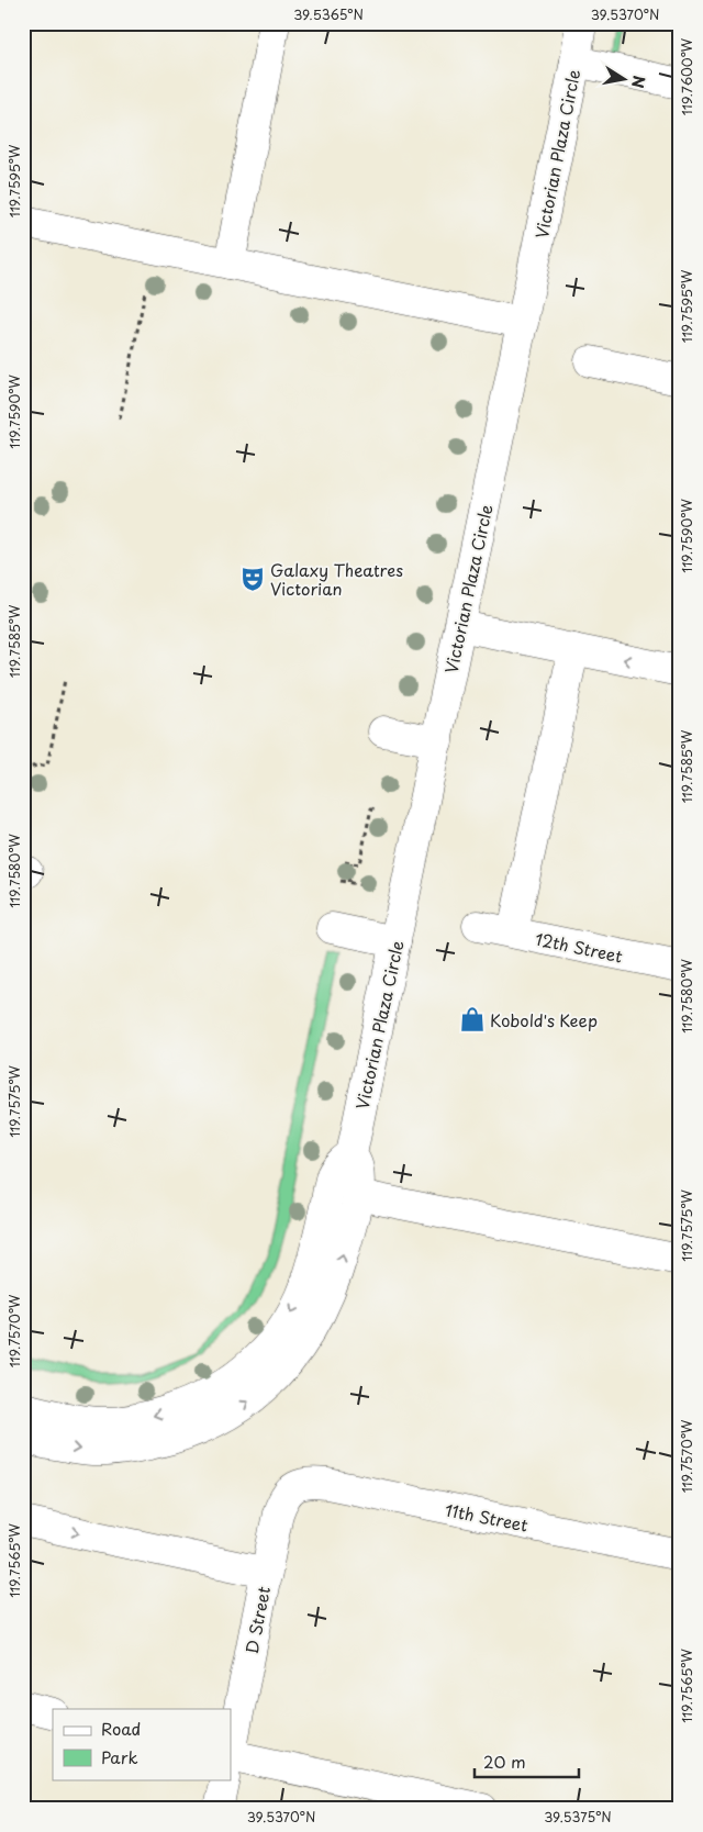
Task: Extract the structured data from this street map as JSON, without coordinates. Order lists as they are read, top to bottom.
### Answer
{
  "streets": {
    "street": [
      "Victorian Plaza Circle",
      "12th Street",
      "11th Street",
      "D Street"
    ]
  },
  "crossings": [
    ["11th Street", "D Street"]
  ],
  "places": {
    "theatre": ["Galaxy Theatres Victorian"],
    "shop": ["Kobold's Keep"]
  },
  "legend": ["Road", "Park"],
  "scale_bar": "20 m",
  "north": "right",
  "coordinates": [
    "39.5365°N",
    "39.5370°N",
    "119.7600°W",
    "119.7595°W",
    "119.7590°W",
    "119.7585°W",
    "119.7580°W",
    "119.7575°W",
    "119.7570°W",
    "119.7565°W",
    "39.5375°N"
  ]
}
